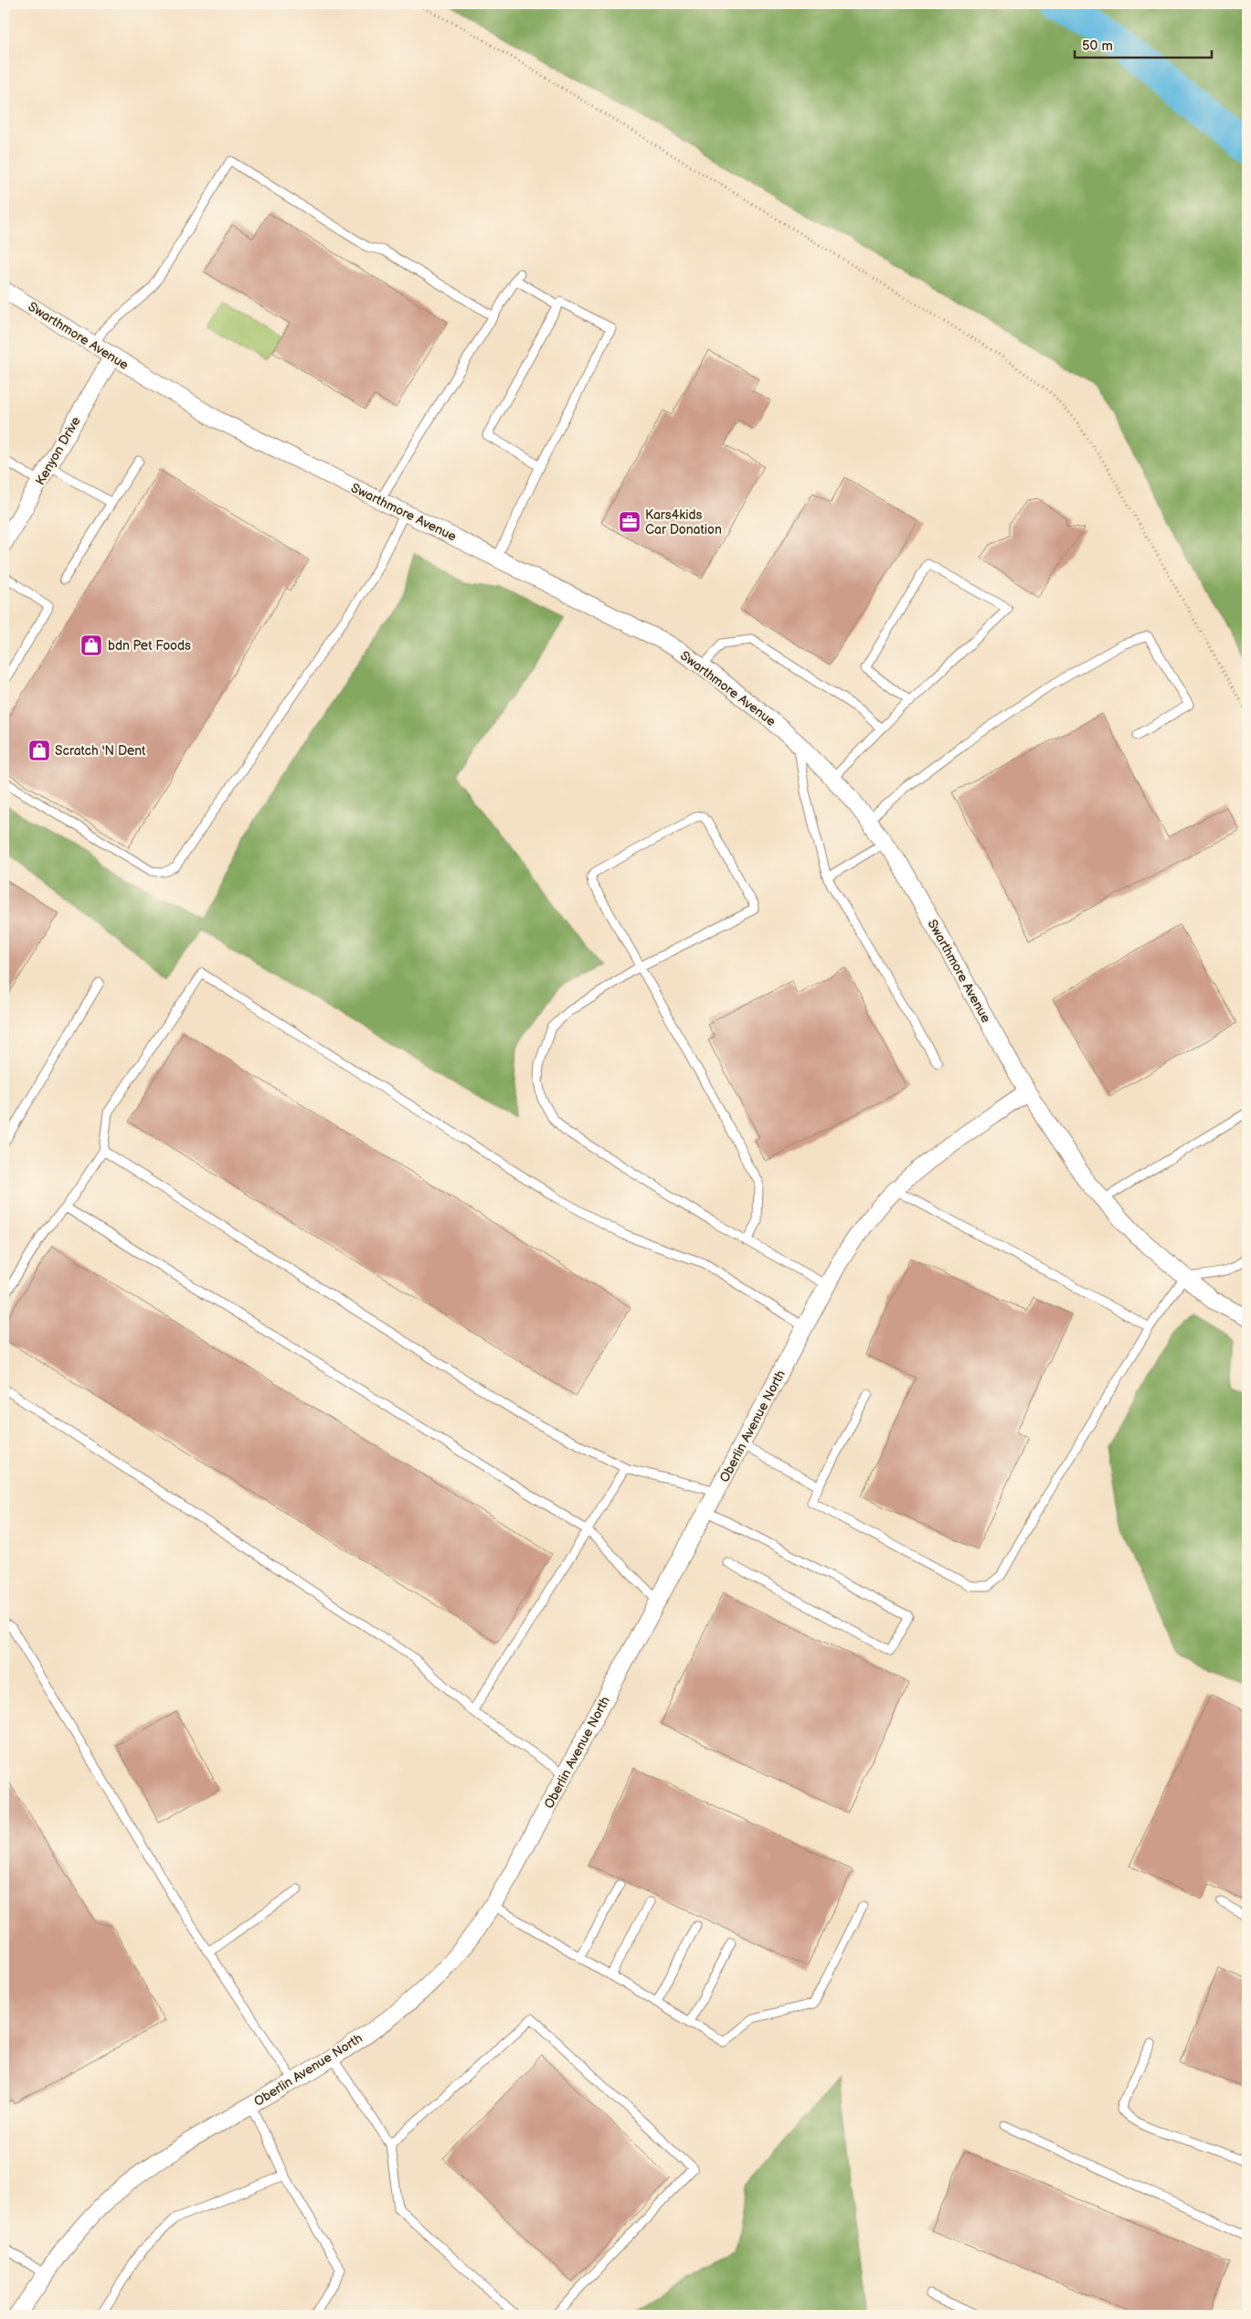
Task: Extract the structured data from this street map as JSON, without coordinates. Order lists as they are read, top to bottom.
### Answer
{
  "streets": {
    "street": ["Swarthmore Avenue", "Kenyon Drive", "Oberlin Avenue North"]
  },
  "crossings": [
    ["Swarthmore Avenue", "Kenyon Drive"],
    ["Swarthmore Avenue", "Oberlin Avenue North"]
  ],
  "places": {
    "office": ["Kars4kids Car Donation"],
    "shop": ["bdn Pet Foods", "Scratch 'N Dent"]
  },
  "scale_bar": "50 m"
}
